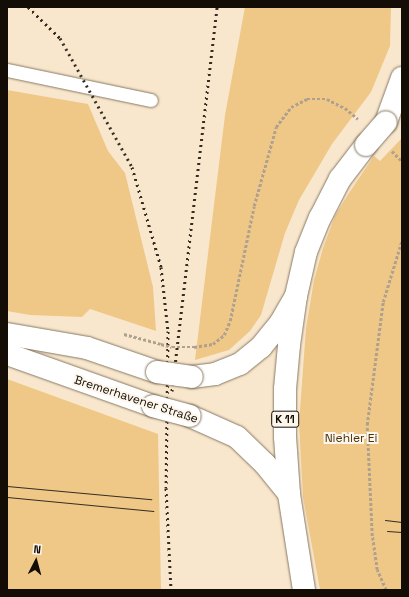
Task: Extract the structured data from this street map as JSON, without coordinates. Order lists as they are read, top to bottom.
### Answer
{
  "streets": {
    "main road": ["Bremerhavener Straße", "K 11"]
  },
  "crossings": [
    ["Bremerhavener Straße", "K 11"]
  ],
  "parks": ["Niehler Ei"],
  "north": "top"
}
